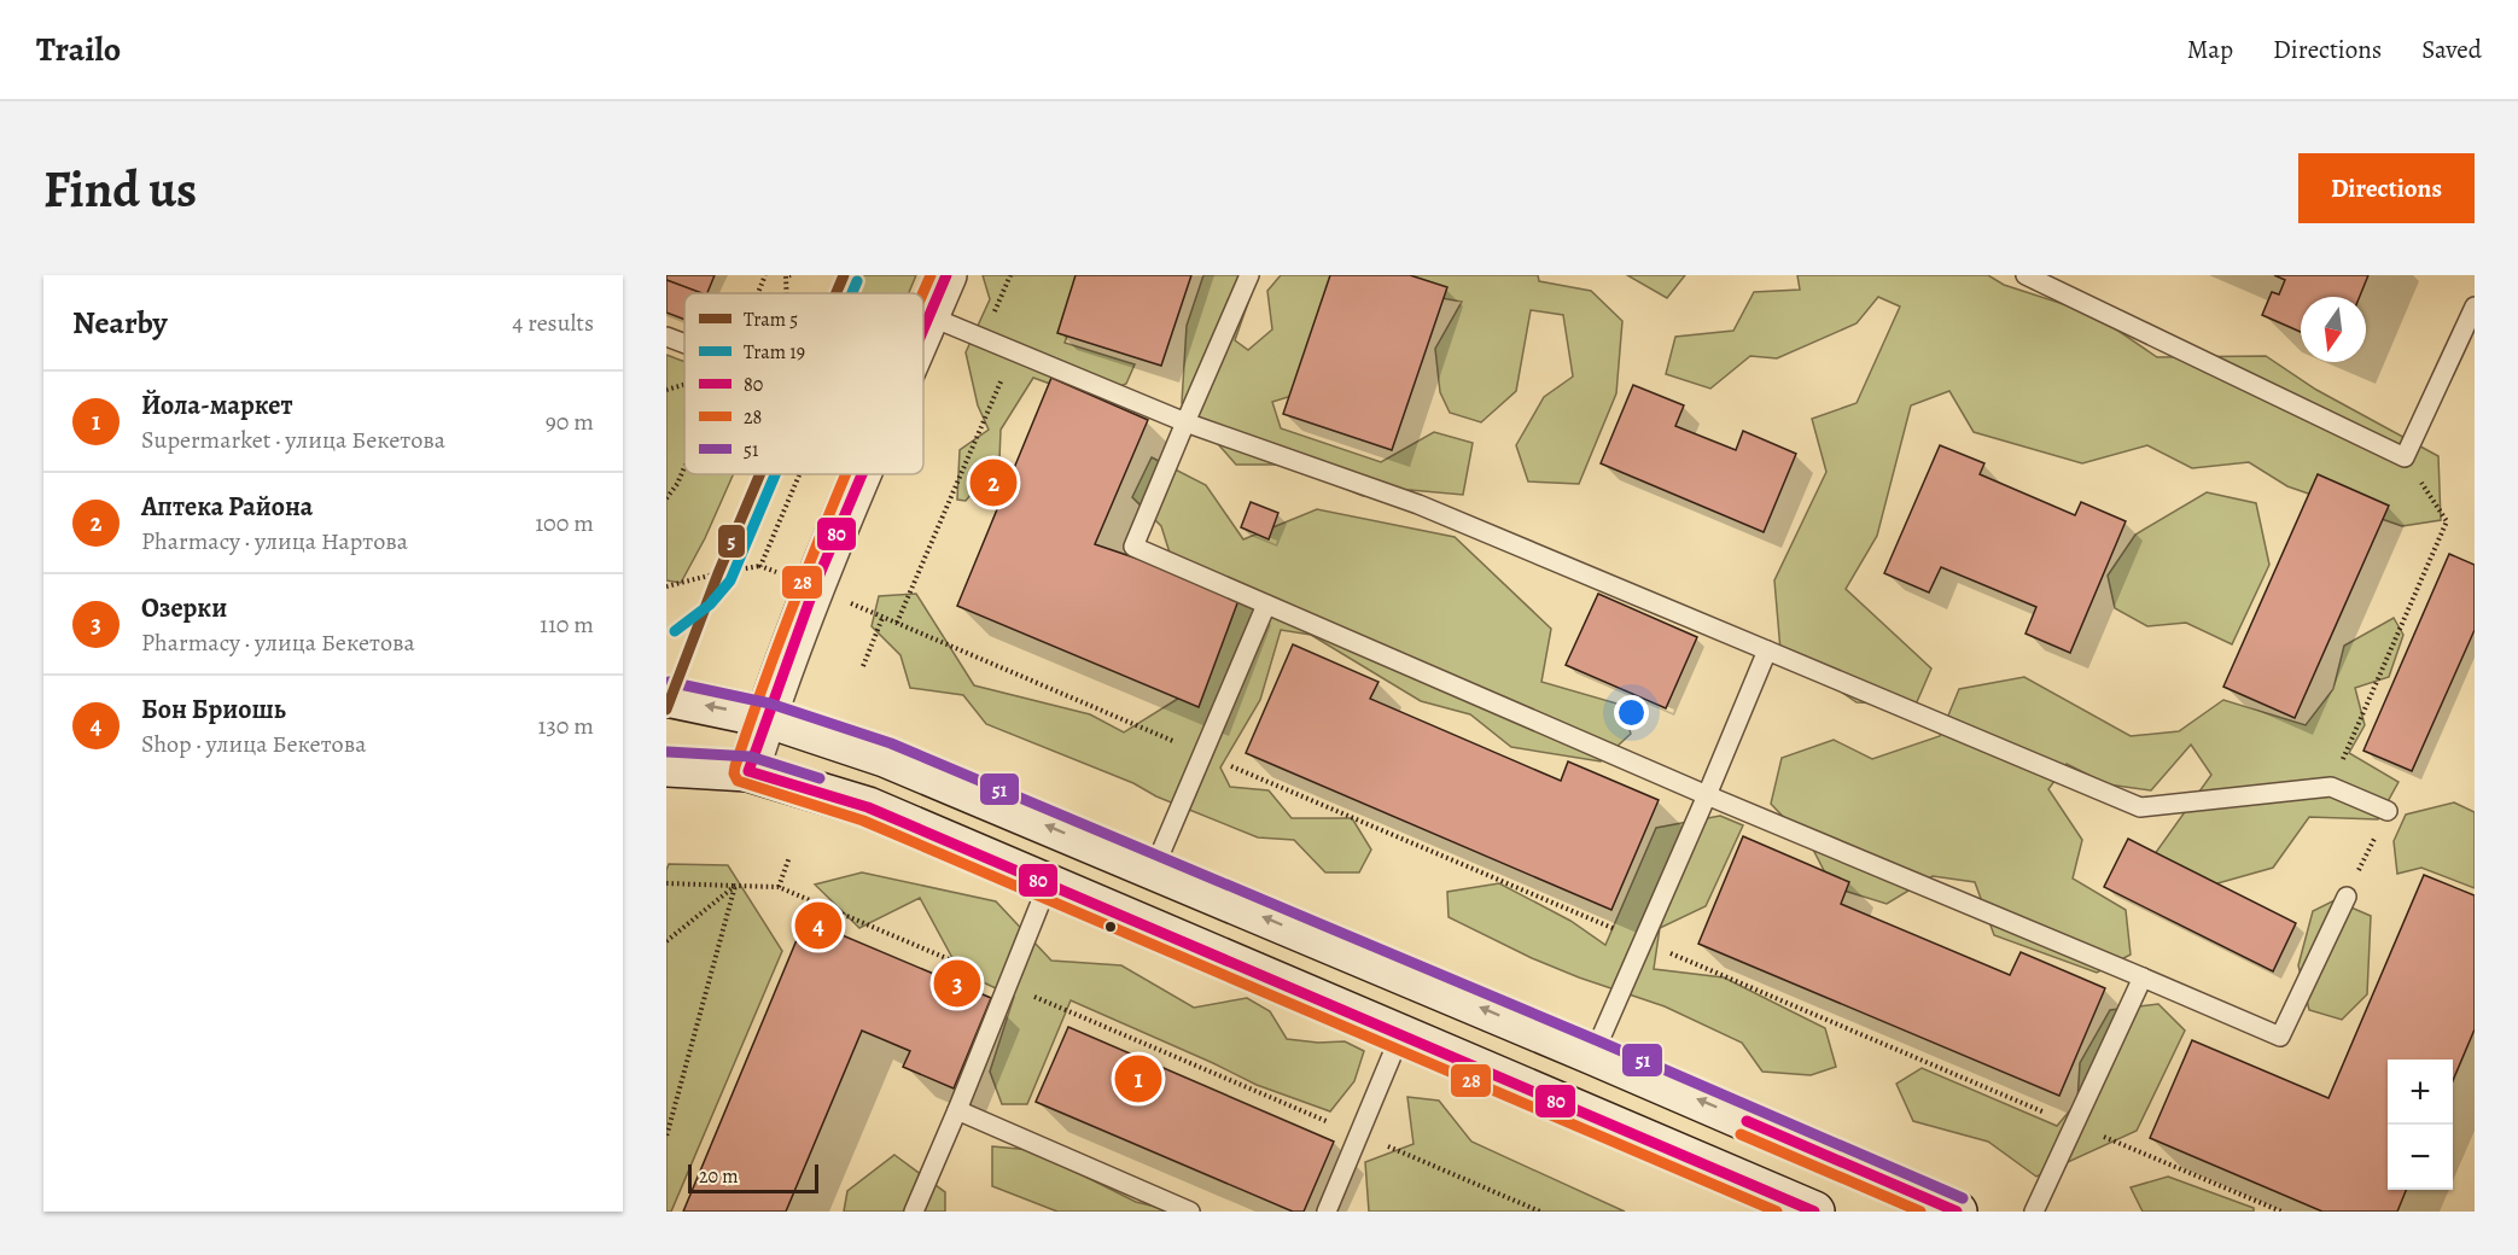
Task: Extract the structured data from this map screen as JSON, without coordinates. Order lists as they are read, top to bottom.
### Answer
{
  "lines": [
    "tram line 5",
    "transit line 80",
    "transit line 28",
    "tram line 19",
    "transit line 51"
  ],
  "legend": [
    "Tram 5",
    "Tram 19",
    "80",
    "28",
    "51"
  ],
  "scale_bar": "20 m",
  "north": "bottom",
  "page": {
    "header": "Trailo",
    "nav": ["Map", "Directions", "Saved"],
    "buttons": "Directions",
    "title": "Find us",
    "heading": ["Nearby", "4 results"],
    "list": [
      {
        "mark": "1",
        "name": "Йола-маркет",
        "note": "Supermarket · улица Бекетова",
        "value": "90 m"
      },
      {
        "mark": "2",
        "name": "Аптека Района",
        "note": "Pharmacy · улица Нартова",
        "value": "100 m"
      },
      {
        "mark": "3",
        "name": "Озерки",
        "note": "Pharmacy · улица Бекетова",
        "value": "110 m"
      },
      {
        "mark": "4",
        "name": "Бон Бриошь",
        "note": "Shop · улица Бекетова",
        "value": "130 m"
      }
    ],
    "pins": [
      "2",
      "4",
      "3",
      "1"
    ],
    "map_buttons": ["+", "−"],
    "scale": "20 m"
  }
}
